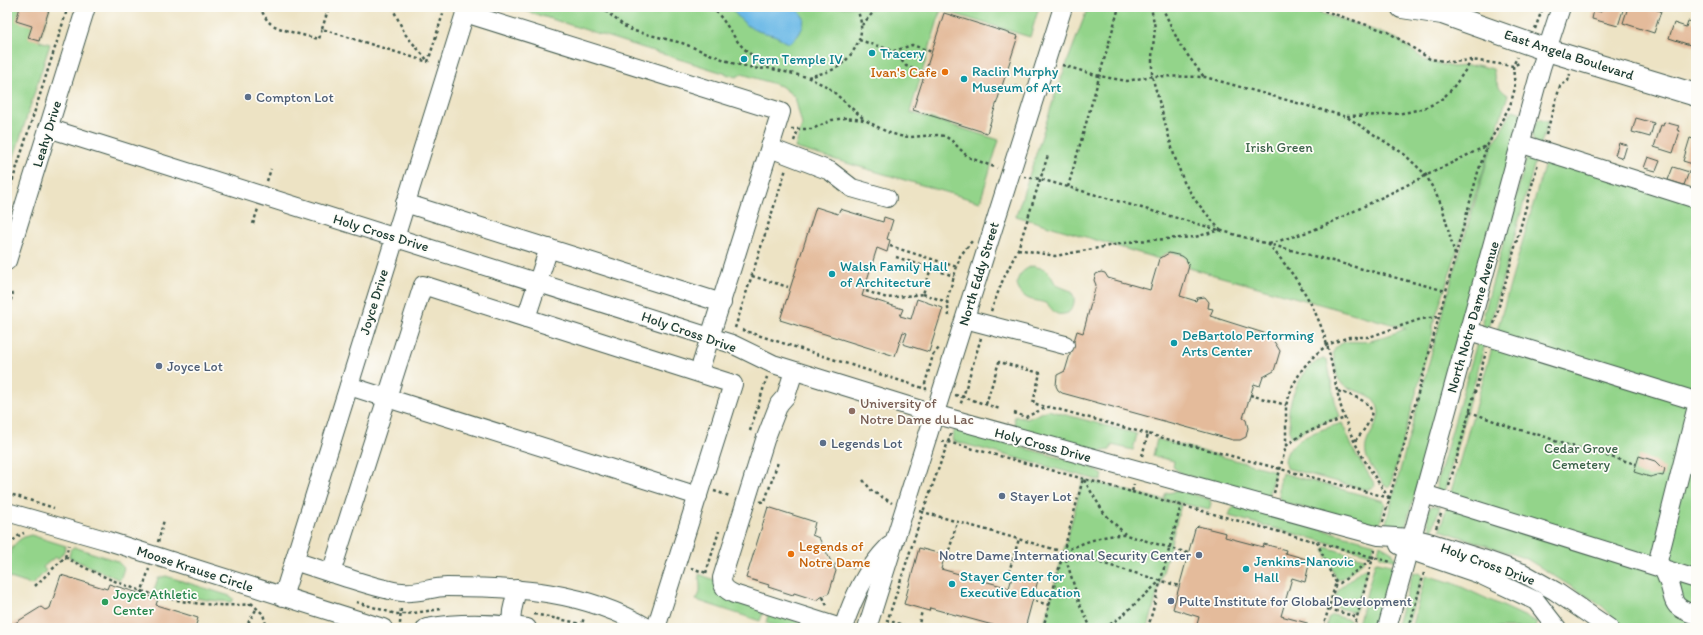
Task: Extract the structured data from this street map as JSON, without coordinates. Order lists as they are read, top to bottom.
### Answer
{
  "streets": {
    "main road": ["East Angela Boulevard"],
    "street": [
      "Leahy Drive",
      "Holy Cross Drive",
      "North Eddy Street",
      "Joyce Drive",
      "North Notre Dame Avenue",
      "Moose Krause Circle"
    ]
  },
  "crossings": [
    ["East Angela Boulevard", "North Notre Dame Avenue"],
    ["Leahy Drive", "Holy Cross Drive"],
    ["Holy Cross Drive", "North Eddy Street"],
    ["Holy Cross Drive", "Joyce Drive"],
    ["Holy Cross Drive", "North Notre Dame Avenue"],
    ["Joyce Drive", "Moose Krause Circle"]
  ],
  "parks": ["Irish Green", "Cedar Grove Cemetery"],
  "places": [
    "Tracery",
    "Fern Temple IV",
    "Ivan's Cafe",
    "Raclin Murphy Museum of Art",
    "Compton Lot",
    "Walsh Family Hall of Architecture",
    "DeBartolo Performing Arts Center",
    "Joyce Lot",
    "University of Notre Dame du Lac",
    "Legends Lot",
    "Stayer Lot",
    "Legends of Notre Dame",
    "Notre Dame International Security Center",
    "Jenkins-Nanovic Hall",
    "Stayer Center for Executive Education",
    "Pulte Institute for Global Development",
    "Joyce Athletic Center"
  ]
}
